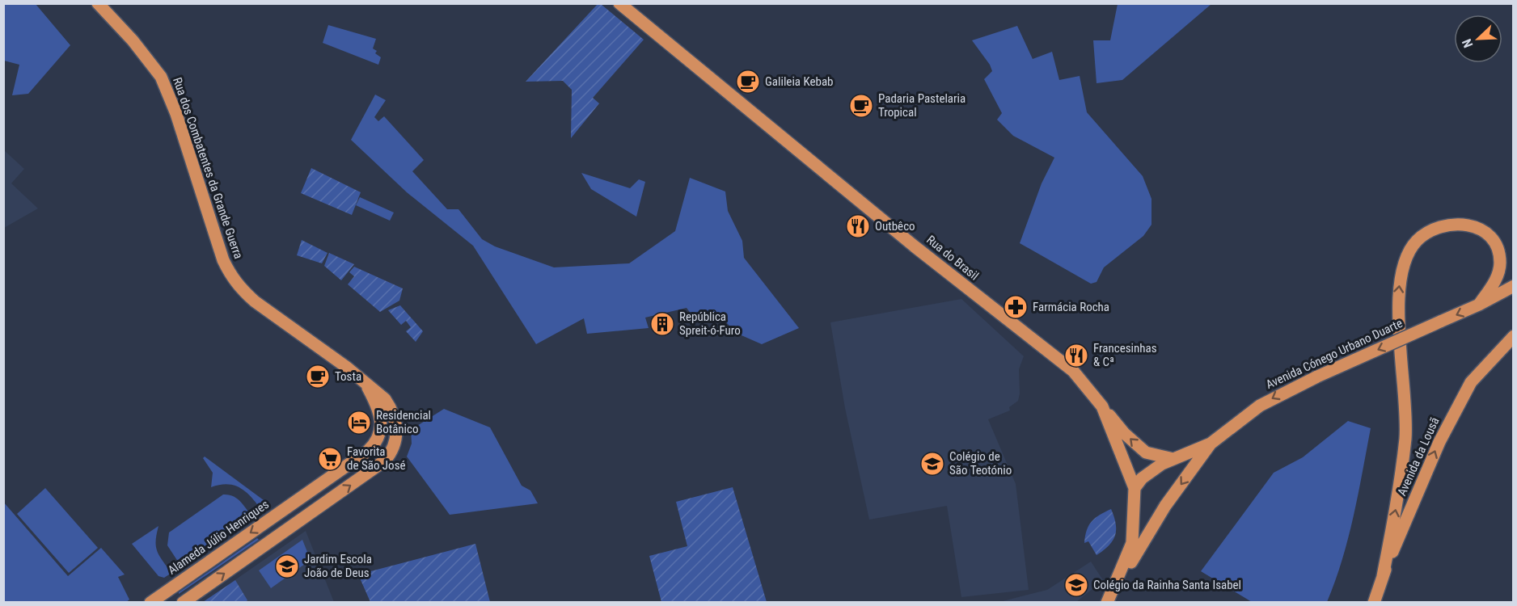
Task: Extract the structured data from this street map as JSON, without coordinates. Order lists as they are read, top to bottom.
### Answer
{
  "streets": {
    "main road": [
      "Rua dos Combatentes da Grande Guerra",
      "Rua do Brasil",
      "Avenida Cónego Urbano Duarte",
      "Avenida da Lousã",
      "Alameda Júlio Henriques"
    ]
  },
  "crossings": [
    ["Rua dos Combatentes da Grande Guerra", "Alameda Júlio Henriques"],
    ["Rua do Brasil", "Avenida Cónego Urbano Duarte"]
  ],
  "one_way": ["Avenida Cónego Urbano Duarte", "Avenida da Lousã"],
  "places": {
    "cafe": ["Galileia Kebab", "Padaria Pastelaria Tropical", "Tosta"],
    "restaurant": ["Outbêco", "Francesinhas & Cª"],
    "pharmacy": ["Farmácia Rocha"],
    "building": ["República Spreit-ó-Furo"],
    "hotel": ["Residencial Botânico"],
    "supermarket": ["Favorita de São José"],
    "school or university": ["Colégio de São Teotónio", "Jardim Escola João de Deus", "Colégio da Rainha Santa Isabel"]
  },
  "north": "bottom left"
}
